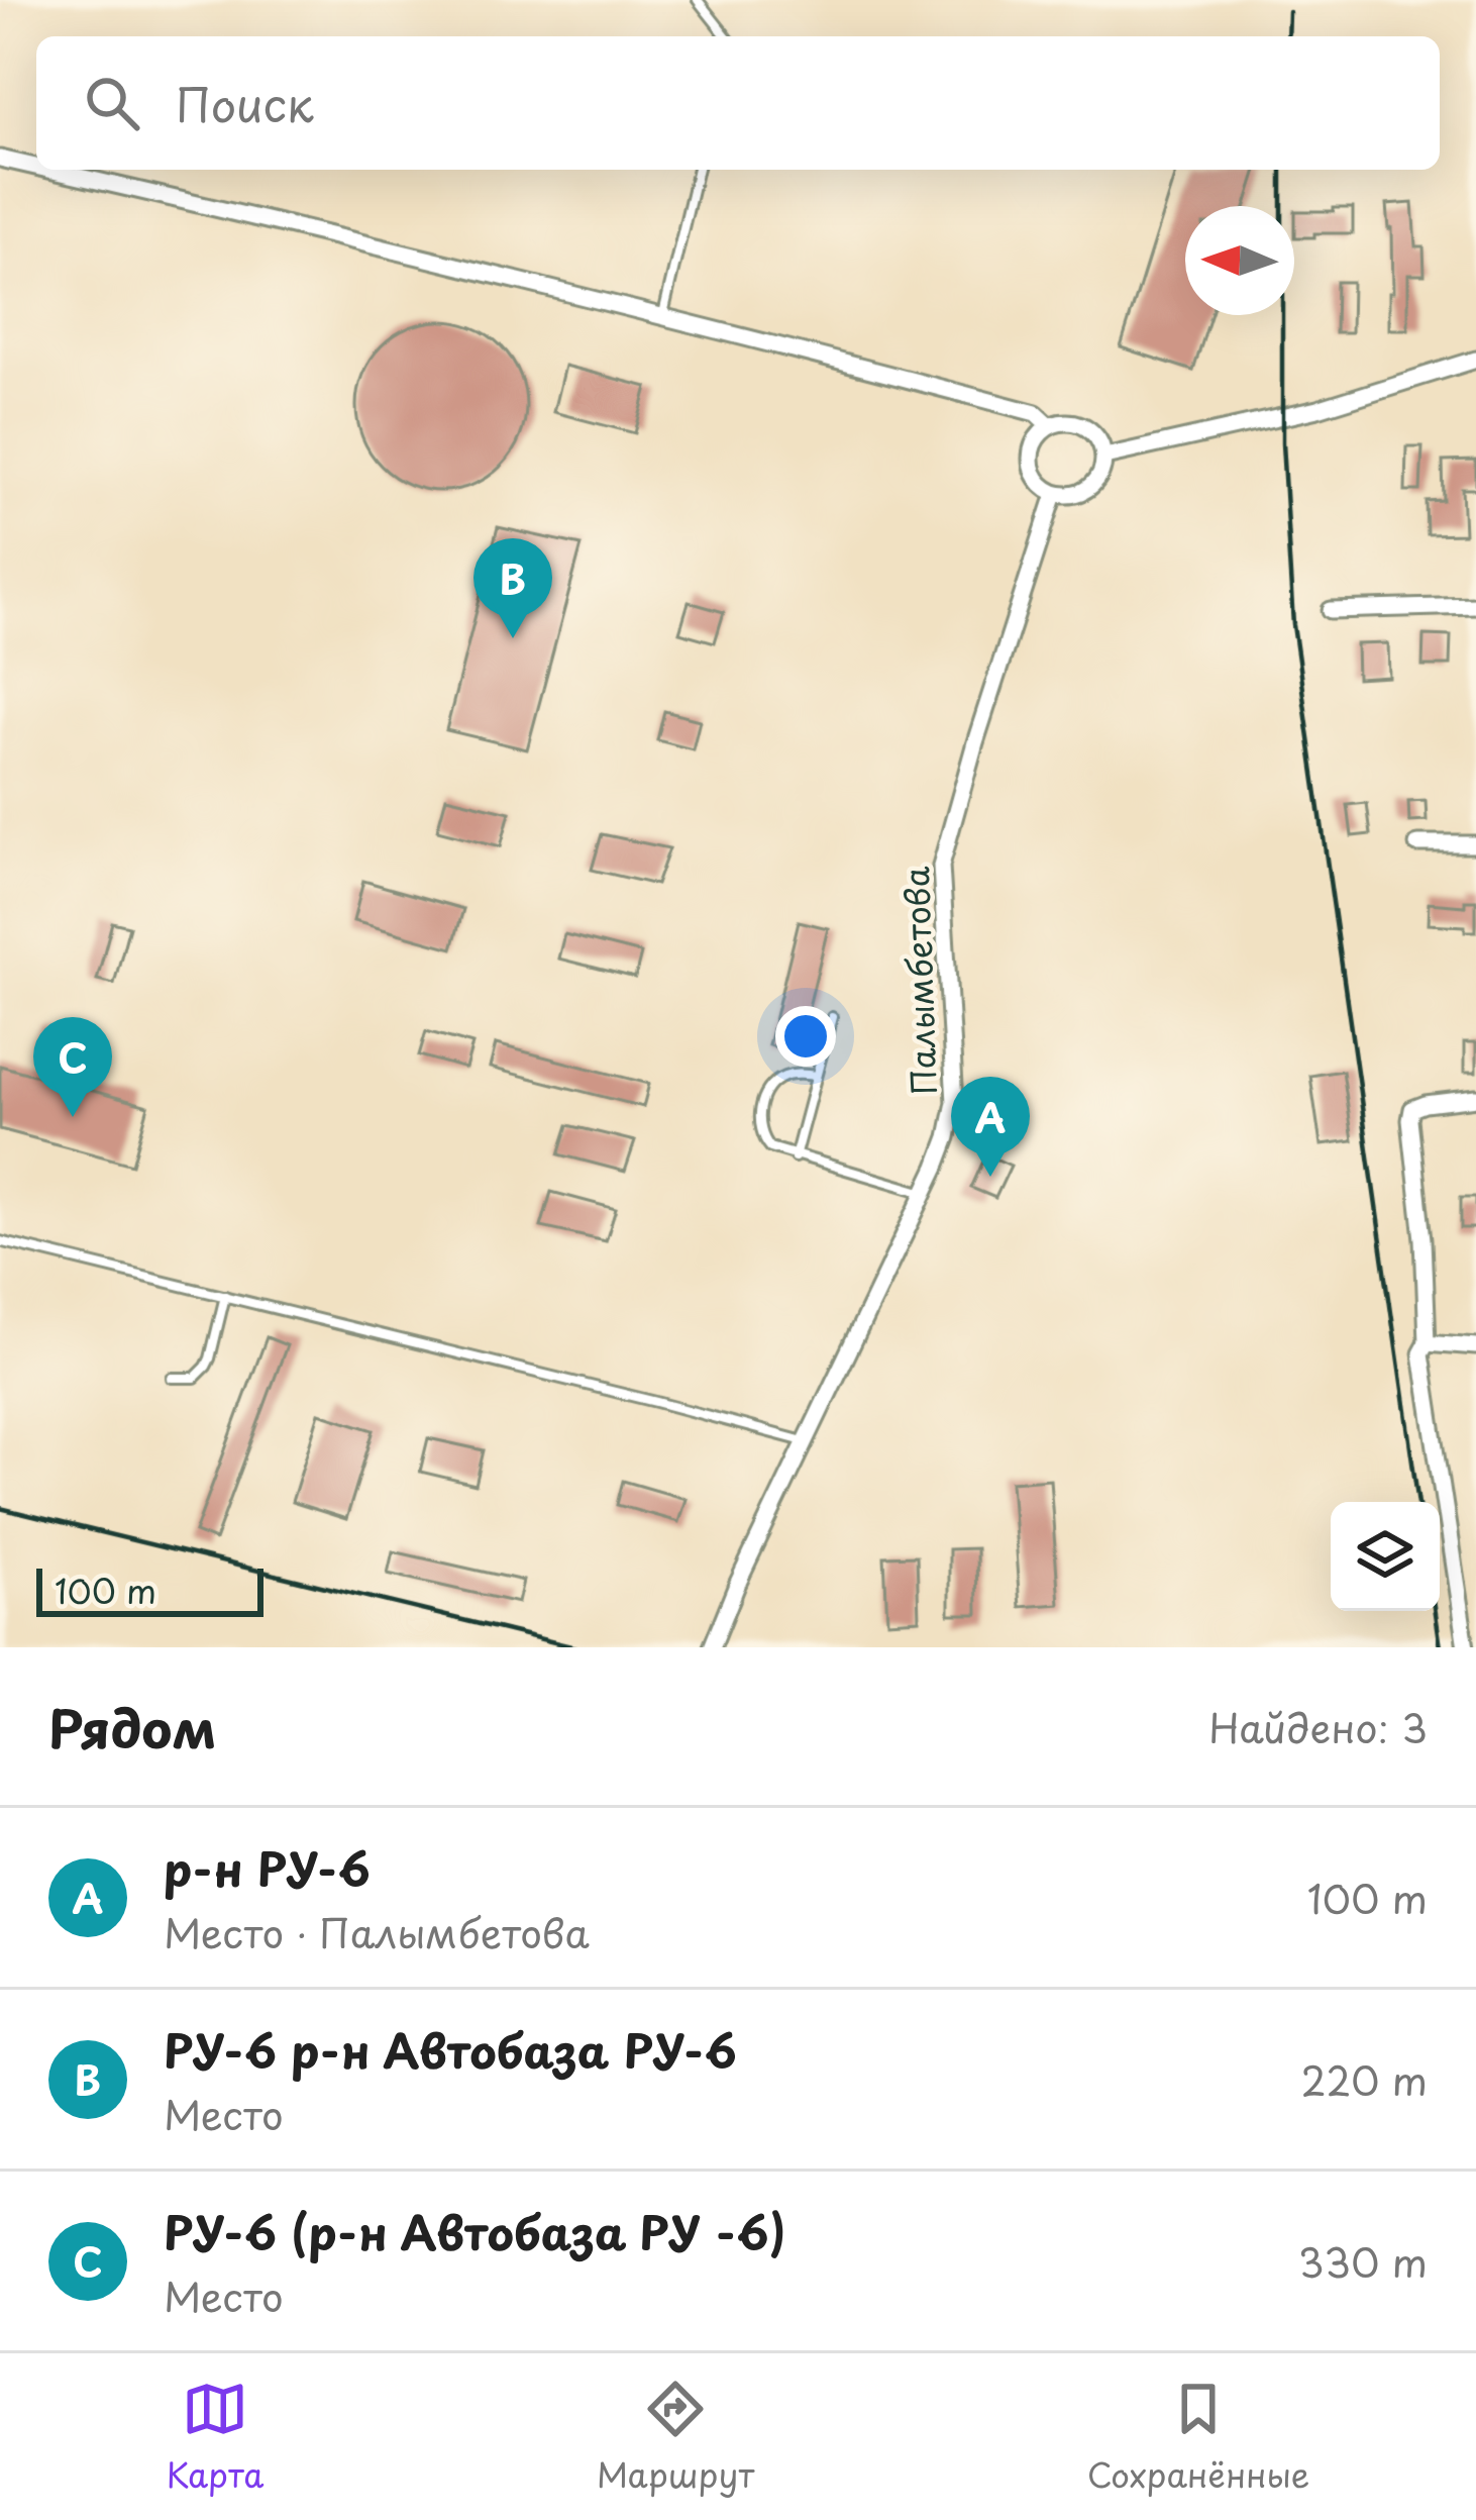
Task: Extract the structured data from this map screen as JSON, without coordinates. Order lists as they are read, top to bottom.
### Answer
{
  "streets": {
    "street": ["Палымбетова"]
  },
  "scale_bar": "100 m",
  "north": "left",
  "page": {
    "search": "Поиск",
    "pins": ["B", "C", "A"],
    "scale": "100 m",
    "heading": ["Рядом", "Найдено: 3"],
    "list": [
      {
        "mark": "A",
        "name": "р-н РУ-6",
        "note": "Место · Палымбетова",
        "value": "100 m"
      },
      {
        "mark": "B",
        "name": "РУ-6 р-н Автобаза РУ-6",
        "note": "Место",
        "value": "220 m"
      },
      {
        "mark": "C",
        "name": "РУ-6 (р-н Автобаза РУ -6)",
        "note": "Место",
        "value": "330 m"
      }
    ],
    "nav": ["Карта", "Маршрут", "Сохранённые"]
  }
}
